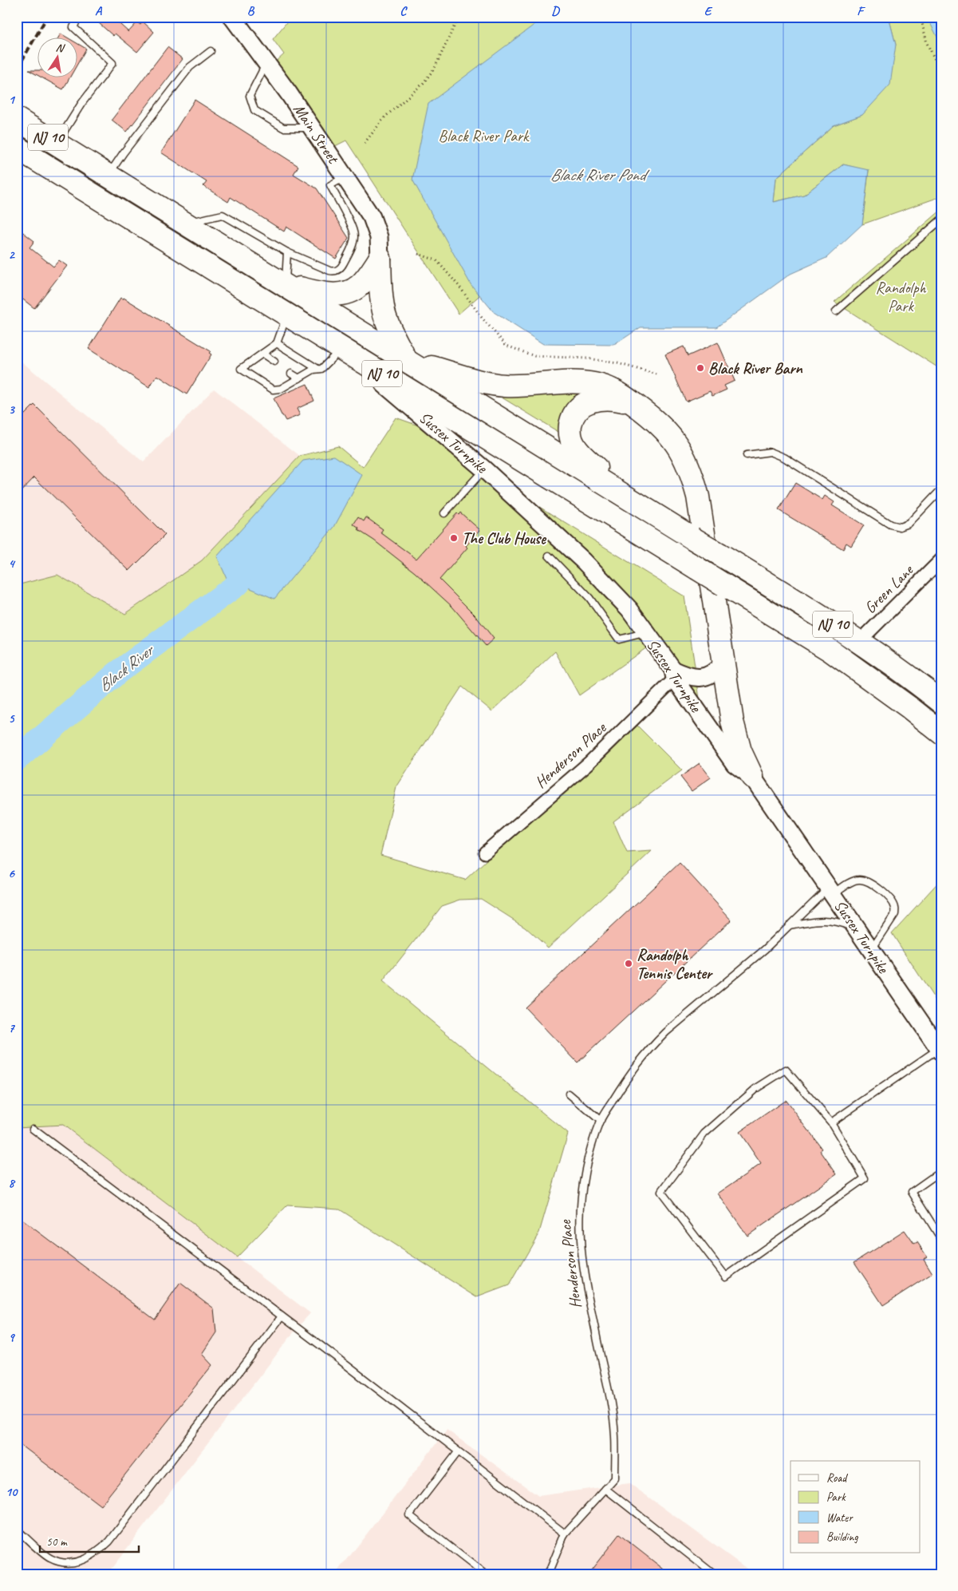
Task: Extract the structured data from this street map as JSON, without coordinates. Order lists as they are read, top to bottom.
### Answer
{
  "streets": {
    "highway": ["NJ 10"],
    "main road": ["Main Street", "Sussex Turnpike"],
    "street": ["Green Lane", "Henderson Place"]
  },
  "crossings": [
    ["NJ 10", "Sussex Turnpike"],
    ["NJ 10", "Green Lane"],
    ["Sussex Turnpike", "Henderson Place"]
  ],
  "water": ["Black River Pond", "Black River"],
  "parks": ["Black River Park", "Randolph Park"],
  "places": ["Black River Barn", "The Club House", "Randolph Tennis Center"],
  "legend": [
    "Road",
    "Park",
    "Water",
    "Building"
  ],
  "scale_bar": "50 m",
  "north": "top",
  "grid": {
    "columns": [
      "A",
      "B",
      "C",
      "D",
      "E",
      "F"
    ],
    "rows": [
      "1",
      "2",
      "3",
      "4",
      "5",
      "6",
      "7",
      "8",
      "9",
      "10"
    ]
  }
}
